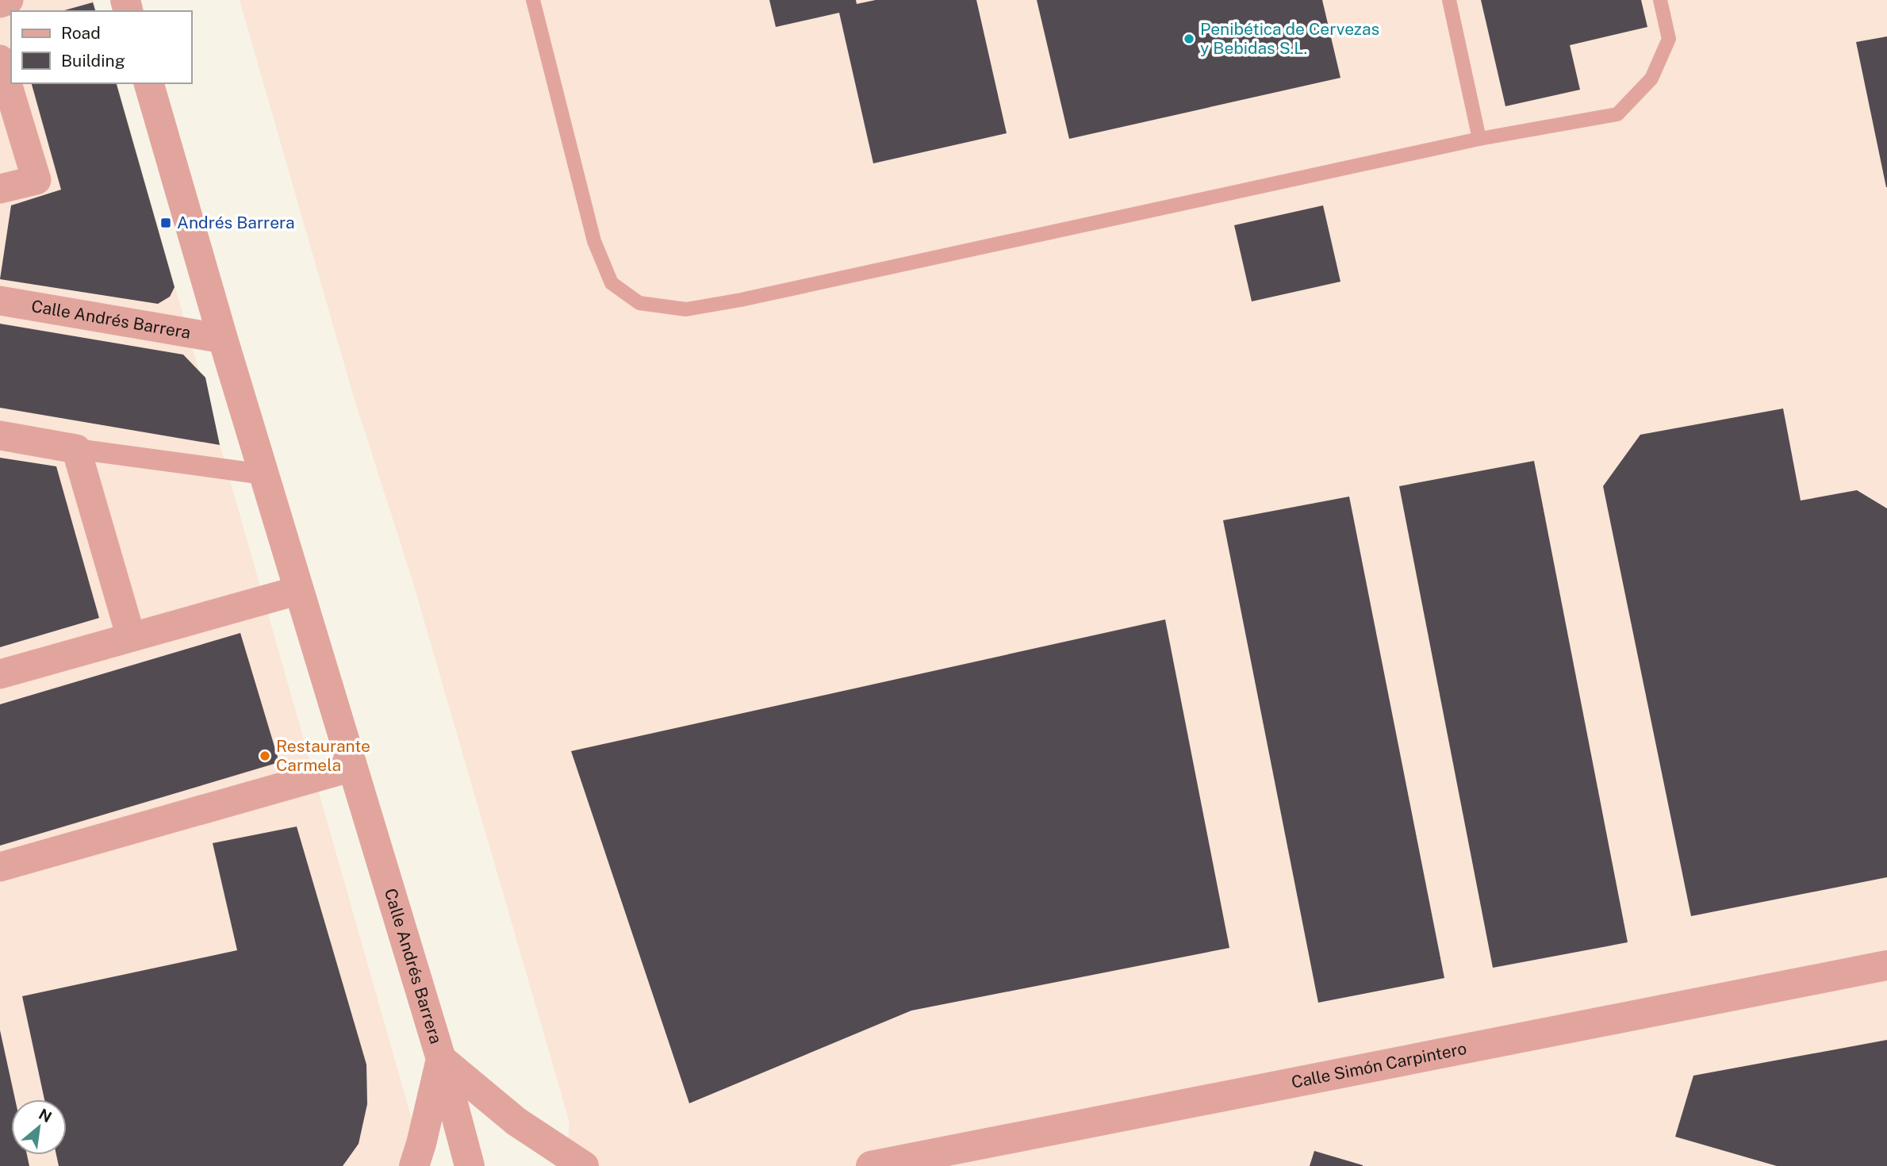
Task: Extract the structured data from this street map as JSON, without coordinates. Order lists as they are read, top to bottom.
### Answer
{
  "streets": {
    "street": ["Calle Andrés Barrera", "Calle Simón Carpintero"]
  },
  "places": {
    "other": ["Penibética de Cervezas y Bebidas S.L.", "Restaurante Carmela"],
    "transit": ["Andrés Barrera"]
  },
  "legend": ["Road", "Building"],
  "north": "top right"
}
